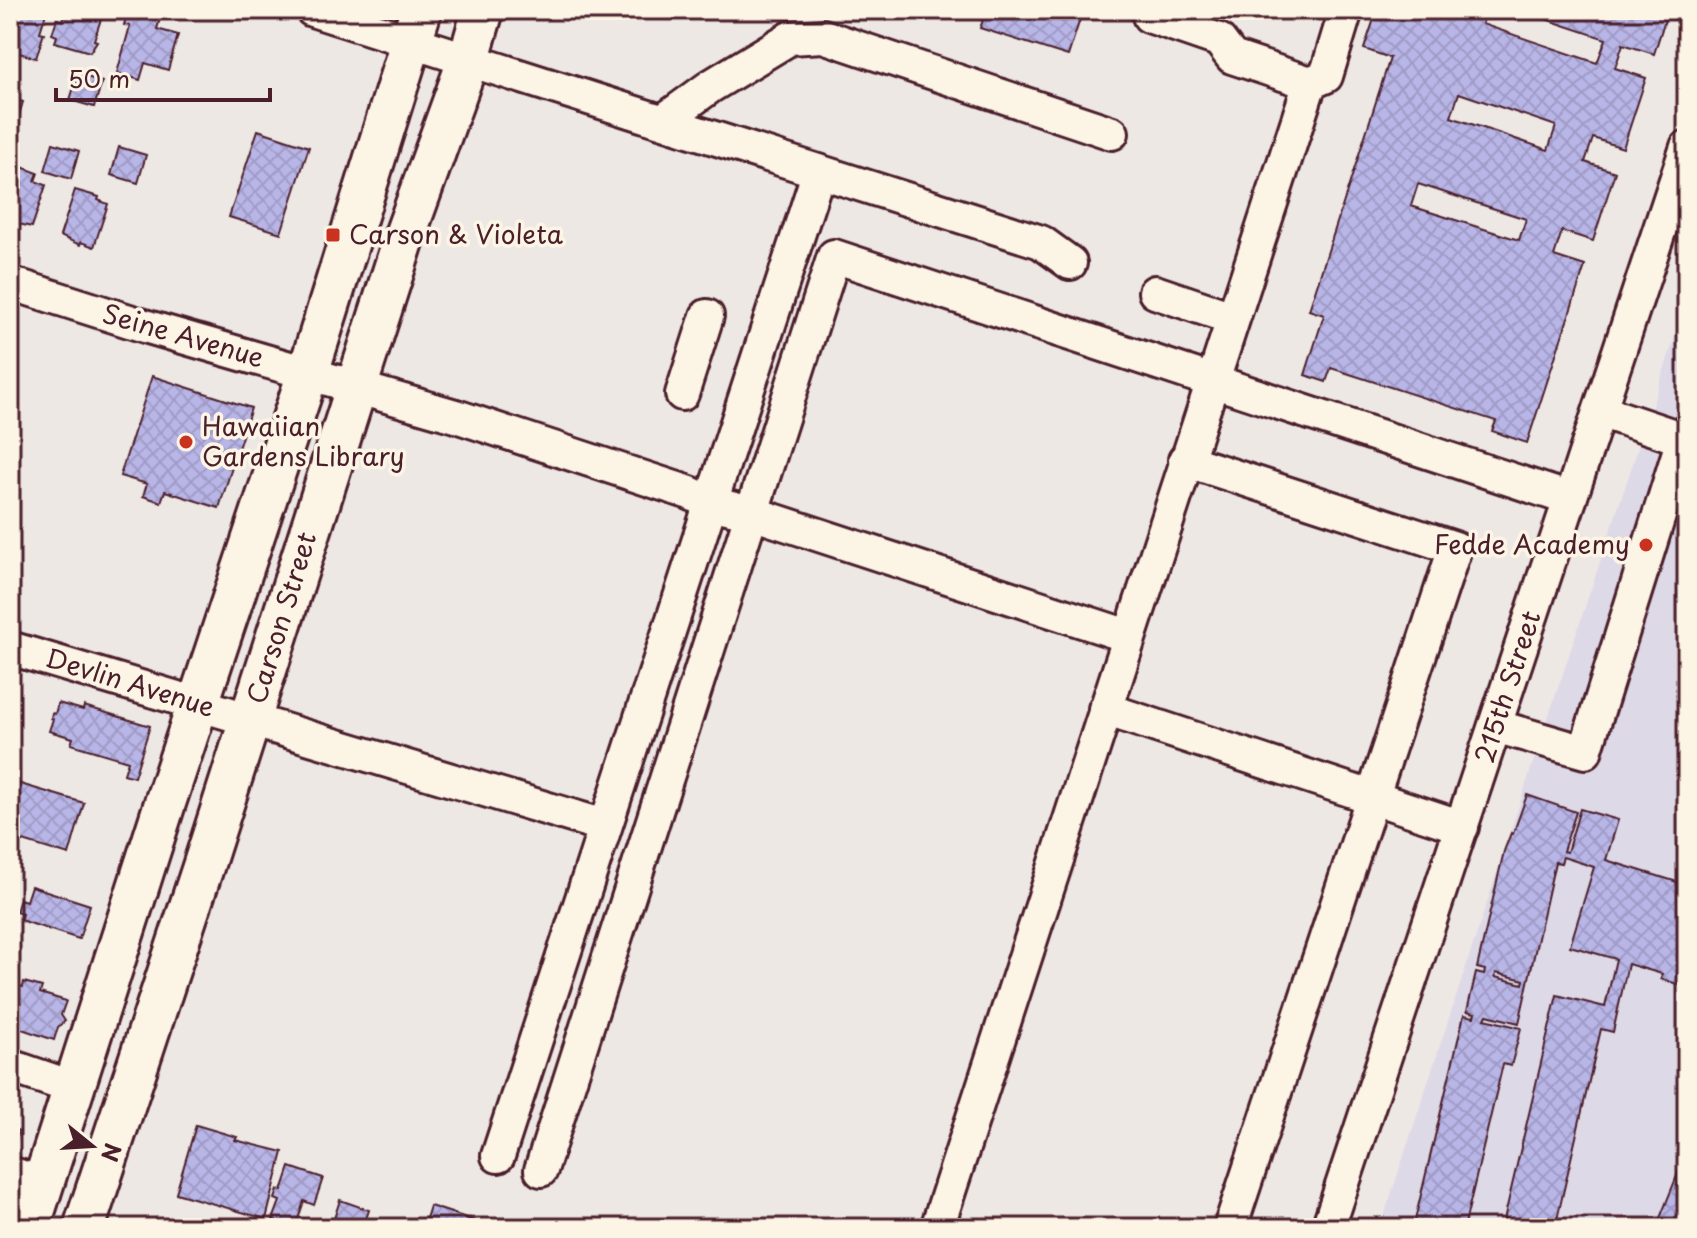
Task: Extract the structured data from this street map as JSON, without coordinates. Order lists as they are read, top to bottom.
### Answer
{
  "streets": {
    "main road": ["Carson Street"],
    "street": ["Seine Avenue", "Devlin Avenue", "215th Street"]
  },
  "crossings": [
    ["Seine Avenue", "Carson Street"],
    ["Carson Street", "Devlin Avenue"]
  ],
  "places": {
    "transit": ["Carson & Violeta"],
    "other": ["Hawaiian Gardens Library", "Fedde Academy"]
  },
  "scale_bar": "50 m",
  "north": "right"
}
